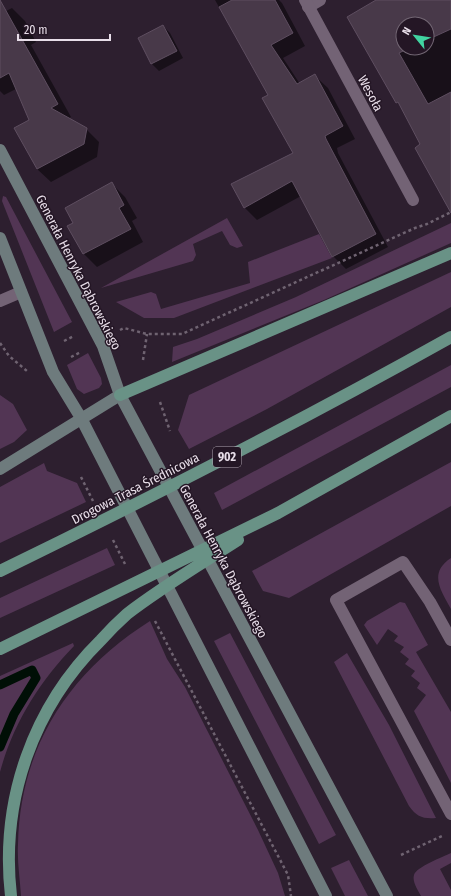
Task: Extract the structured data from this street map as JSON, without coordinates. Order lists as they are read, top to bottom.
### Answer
{
  "streets": {
    "main road": ["902", "Drogowa Trasa Średnicowa"],
    "street": ["Wesoła", "Generała Henryka Dąbrowskiego"]
  },
  "scale_bar": "20 m",
  "north": "top left"
}
